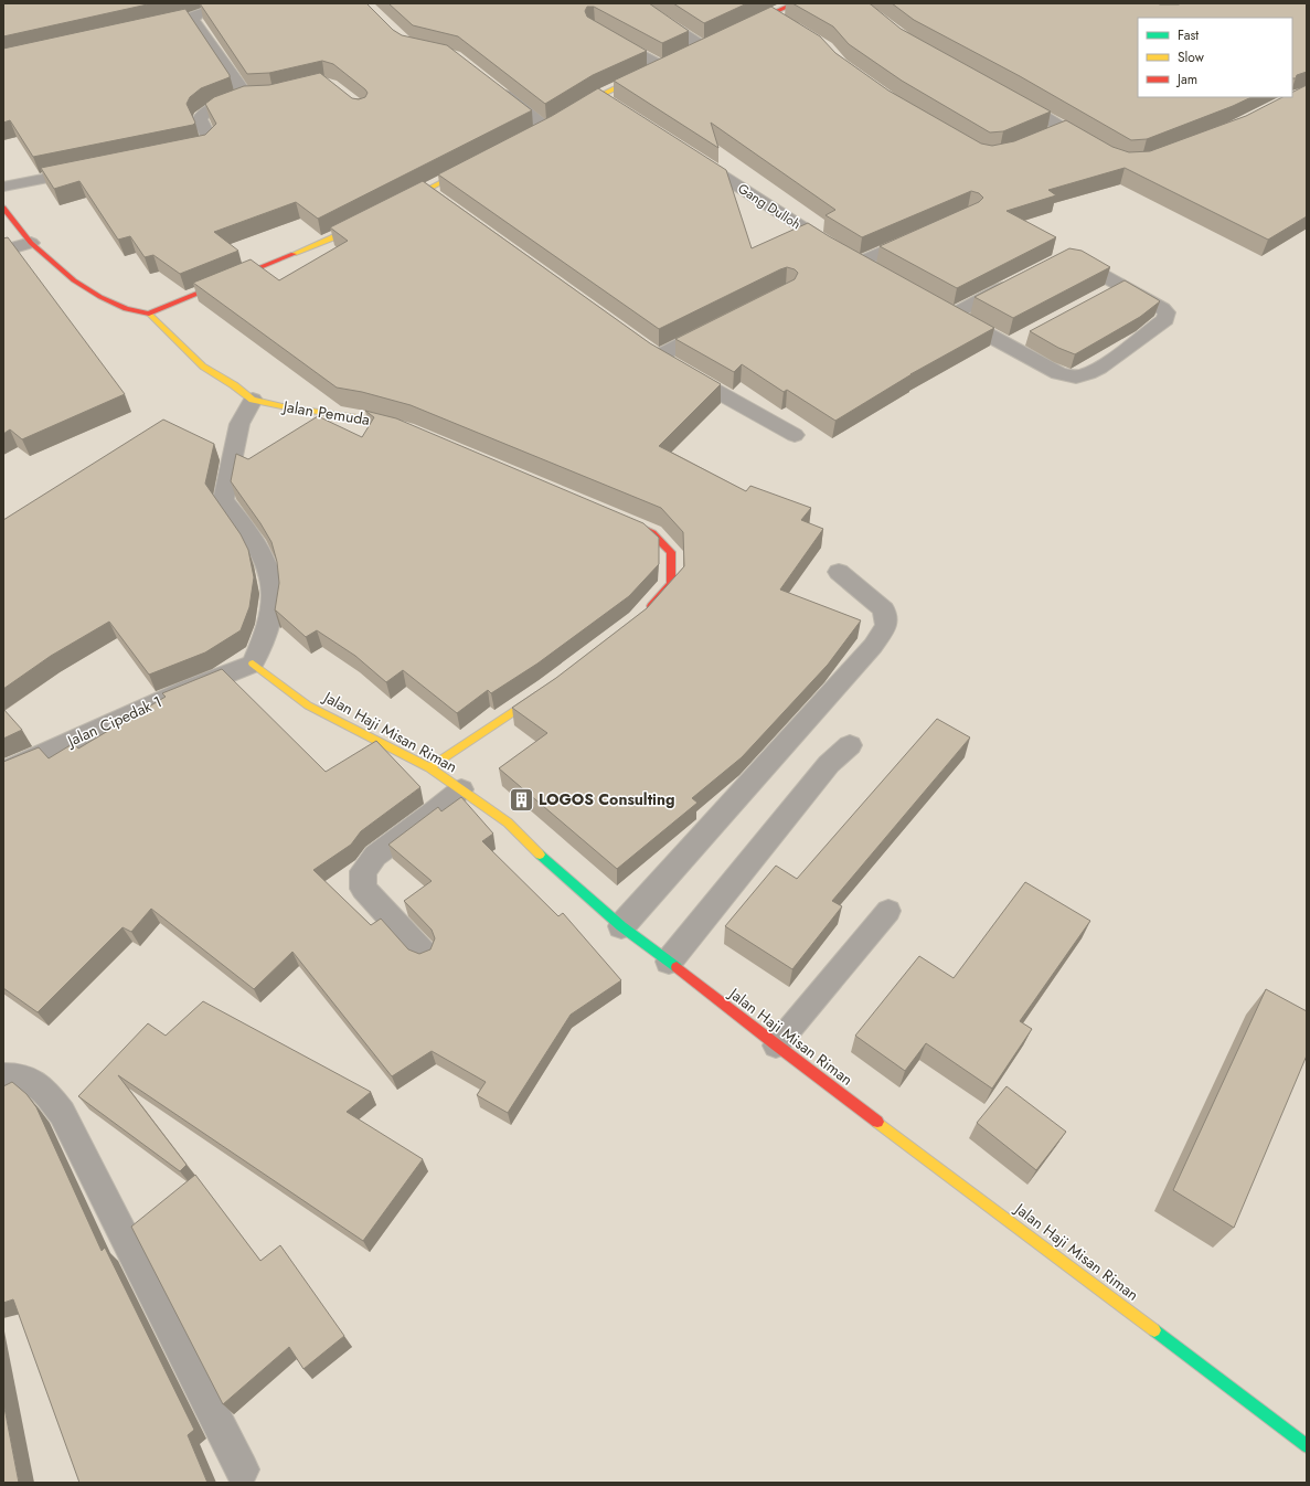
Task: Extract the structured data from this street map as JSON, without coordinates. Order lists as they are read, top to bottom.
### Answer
{
  "streets": {
    "street": [
      "Gang Dulloh",
      "Jalan Pemuda",
      "Jalan Cipedak 1",
      "Jalan Haji Misan Riman"
    ]
  },
  "crossings": [
    ["Jalan Cipedak 1", "Jalan Haji Misan Riman"]
  ],
  "places": {
    "building": ["LOGOS Consulting"]
  },
  "legend": ["Fast", "Slow", "Jam"]
}
